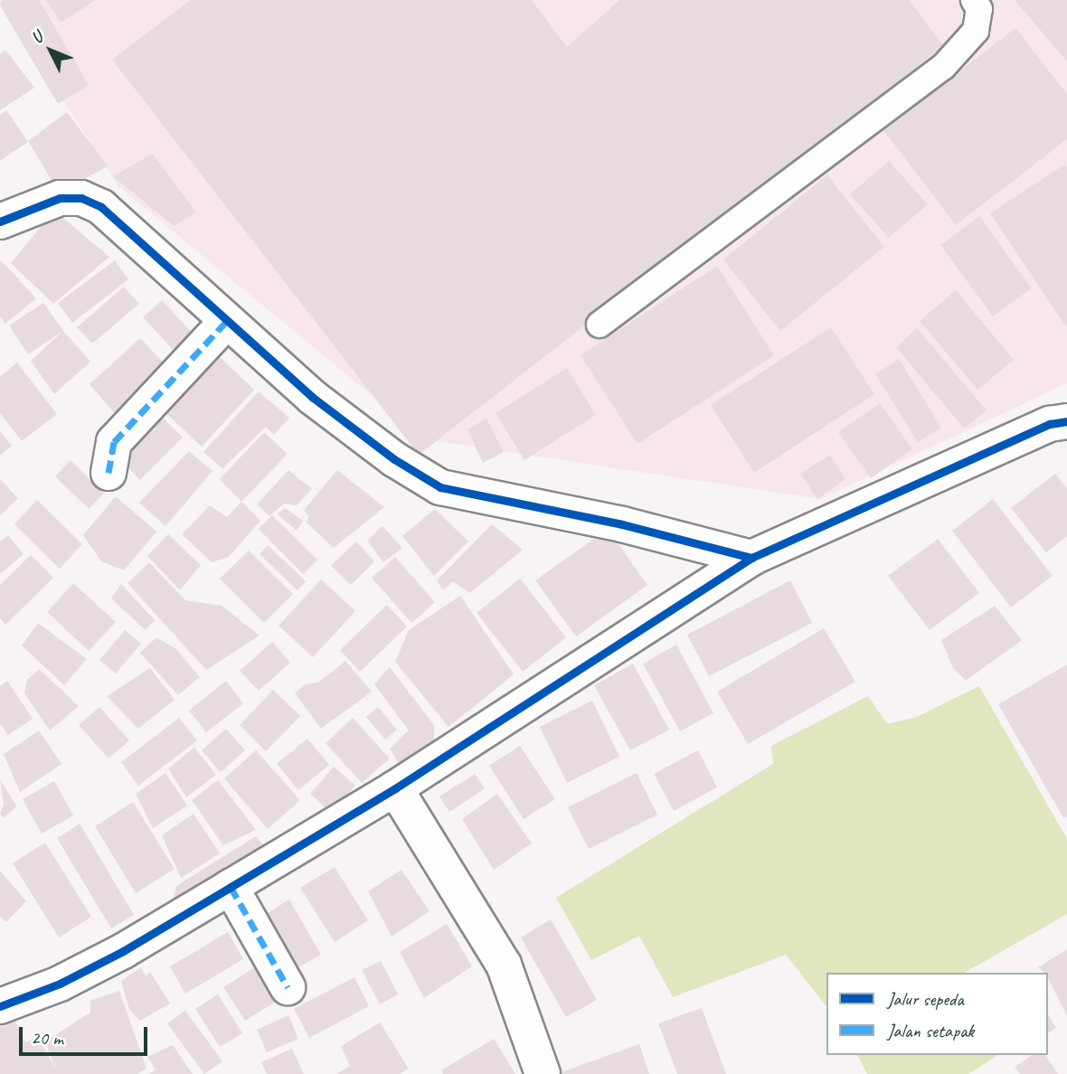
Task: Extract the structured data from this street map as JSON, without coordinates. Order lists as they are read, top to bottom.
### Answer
{
  "legend": ["Jalur sepeda", "Jalan setapak"],
  "scale_bar": "20 m",
  "north": "top left"
}
